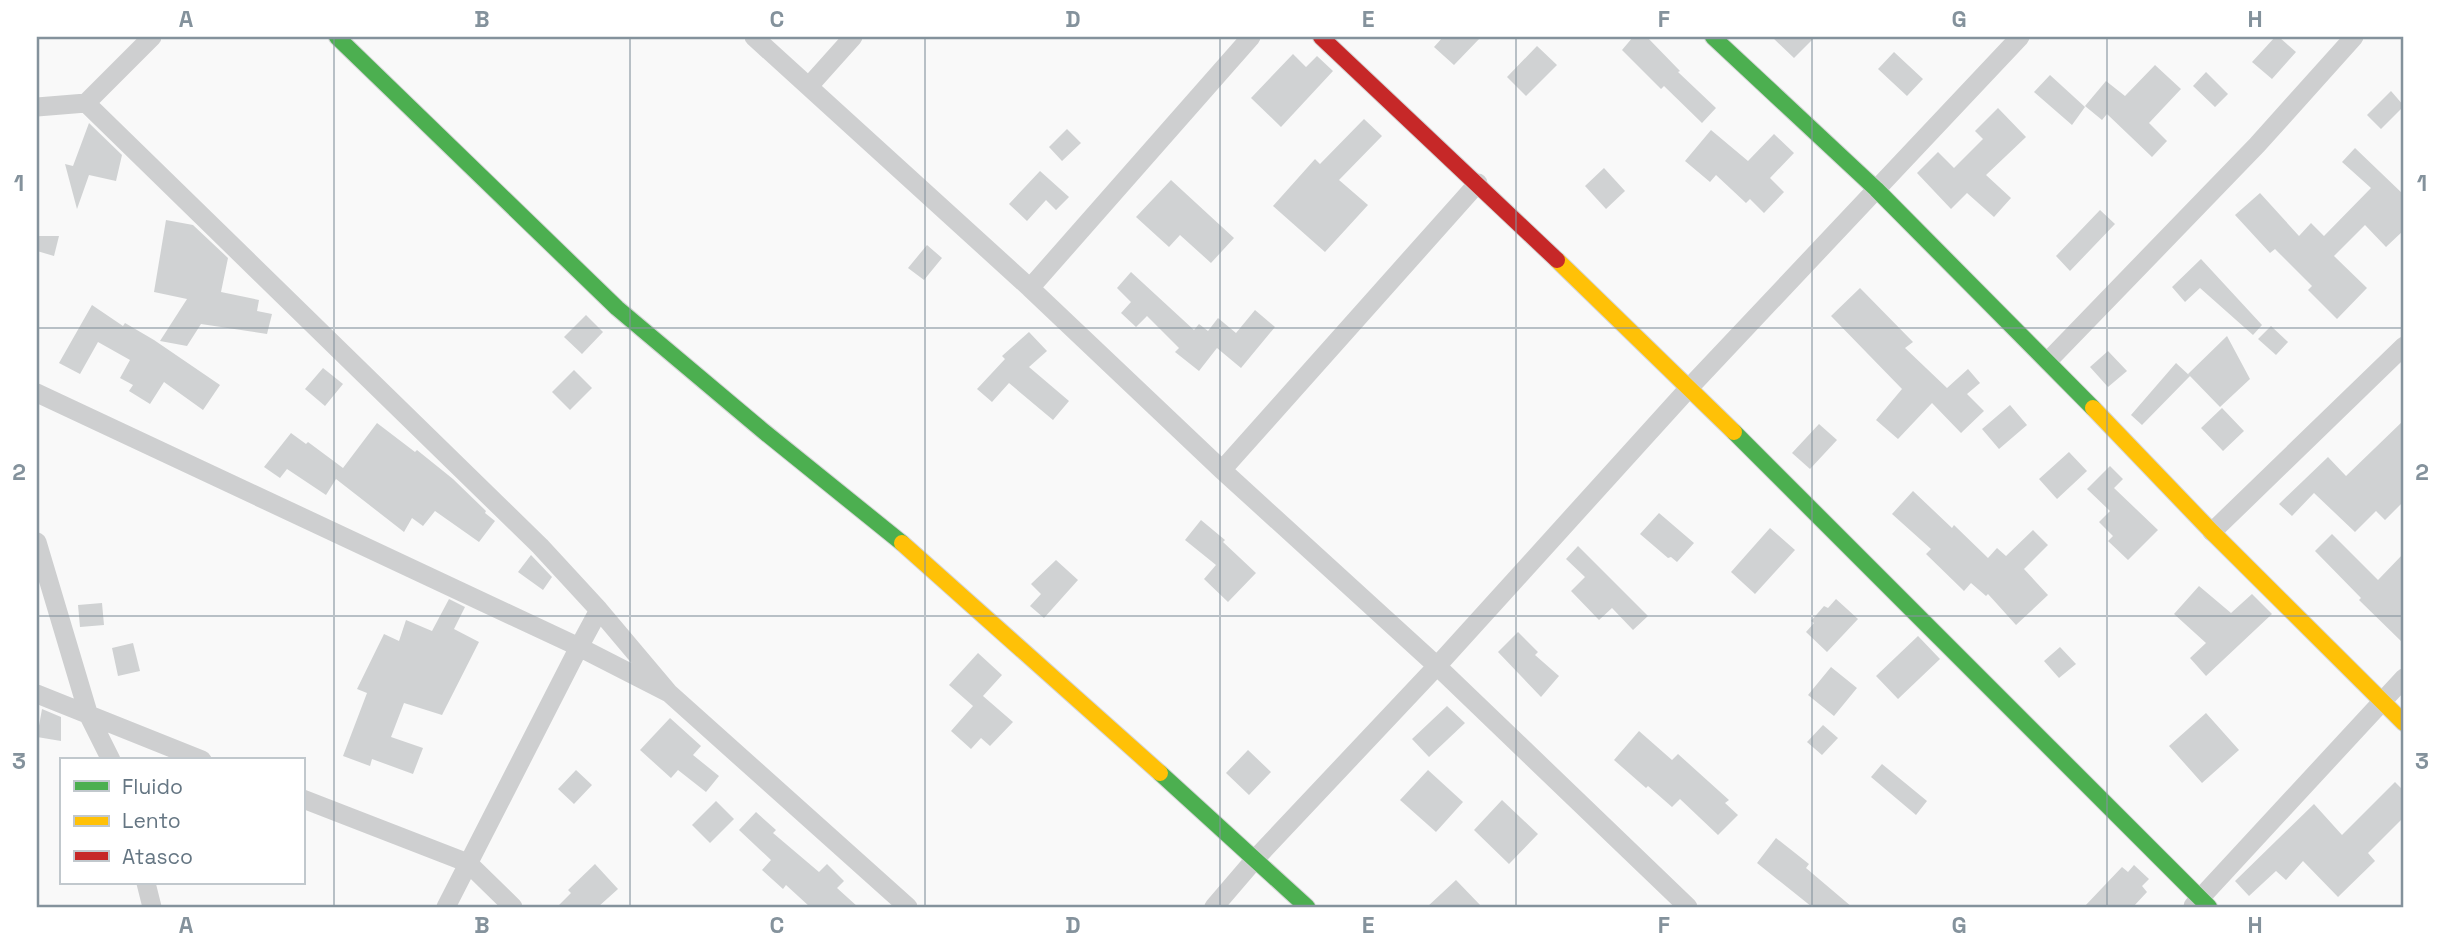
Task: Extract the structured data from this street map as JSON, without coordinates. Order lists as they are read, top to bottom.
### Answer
{
  "legend": ["Fluido", "Lento", "Atasco"],
  "grid": {
    "columns": [
      "A",
      "B",
      "C",
      "D",
      "E",
      "F",
      "G",
      "H"
    ],
    "rows": ["1", "2", "3"]
  }
}
